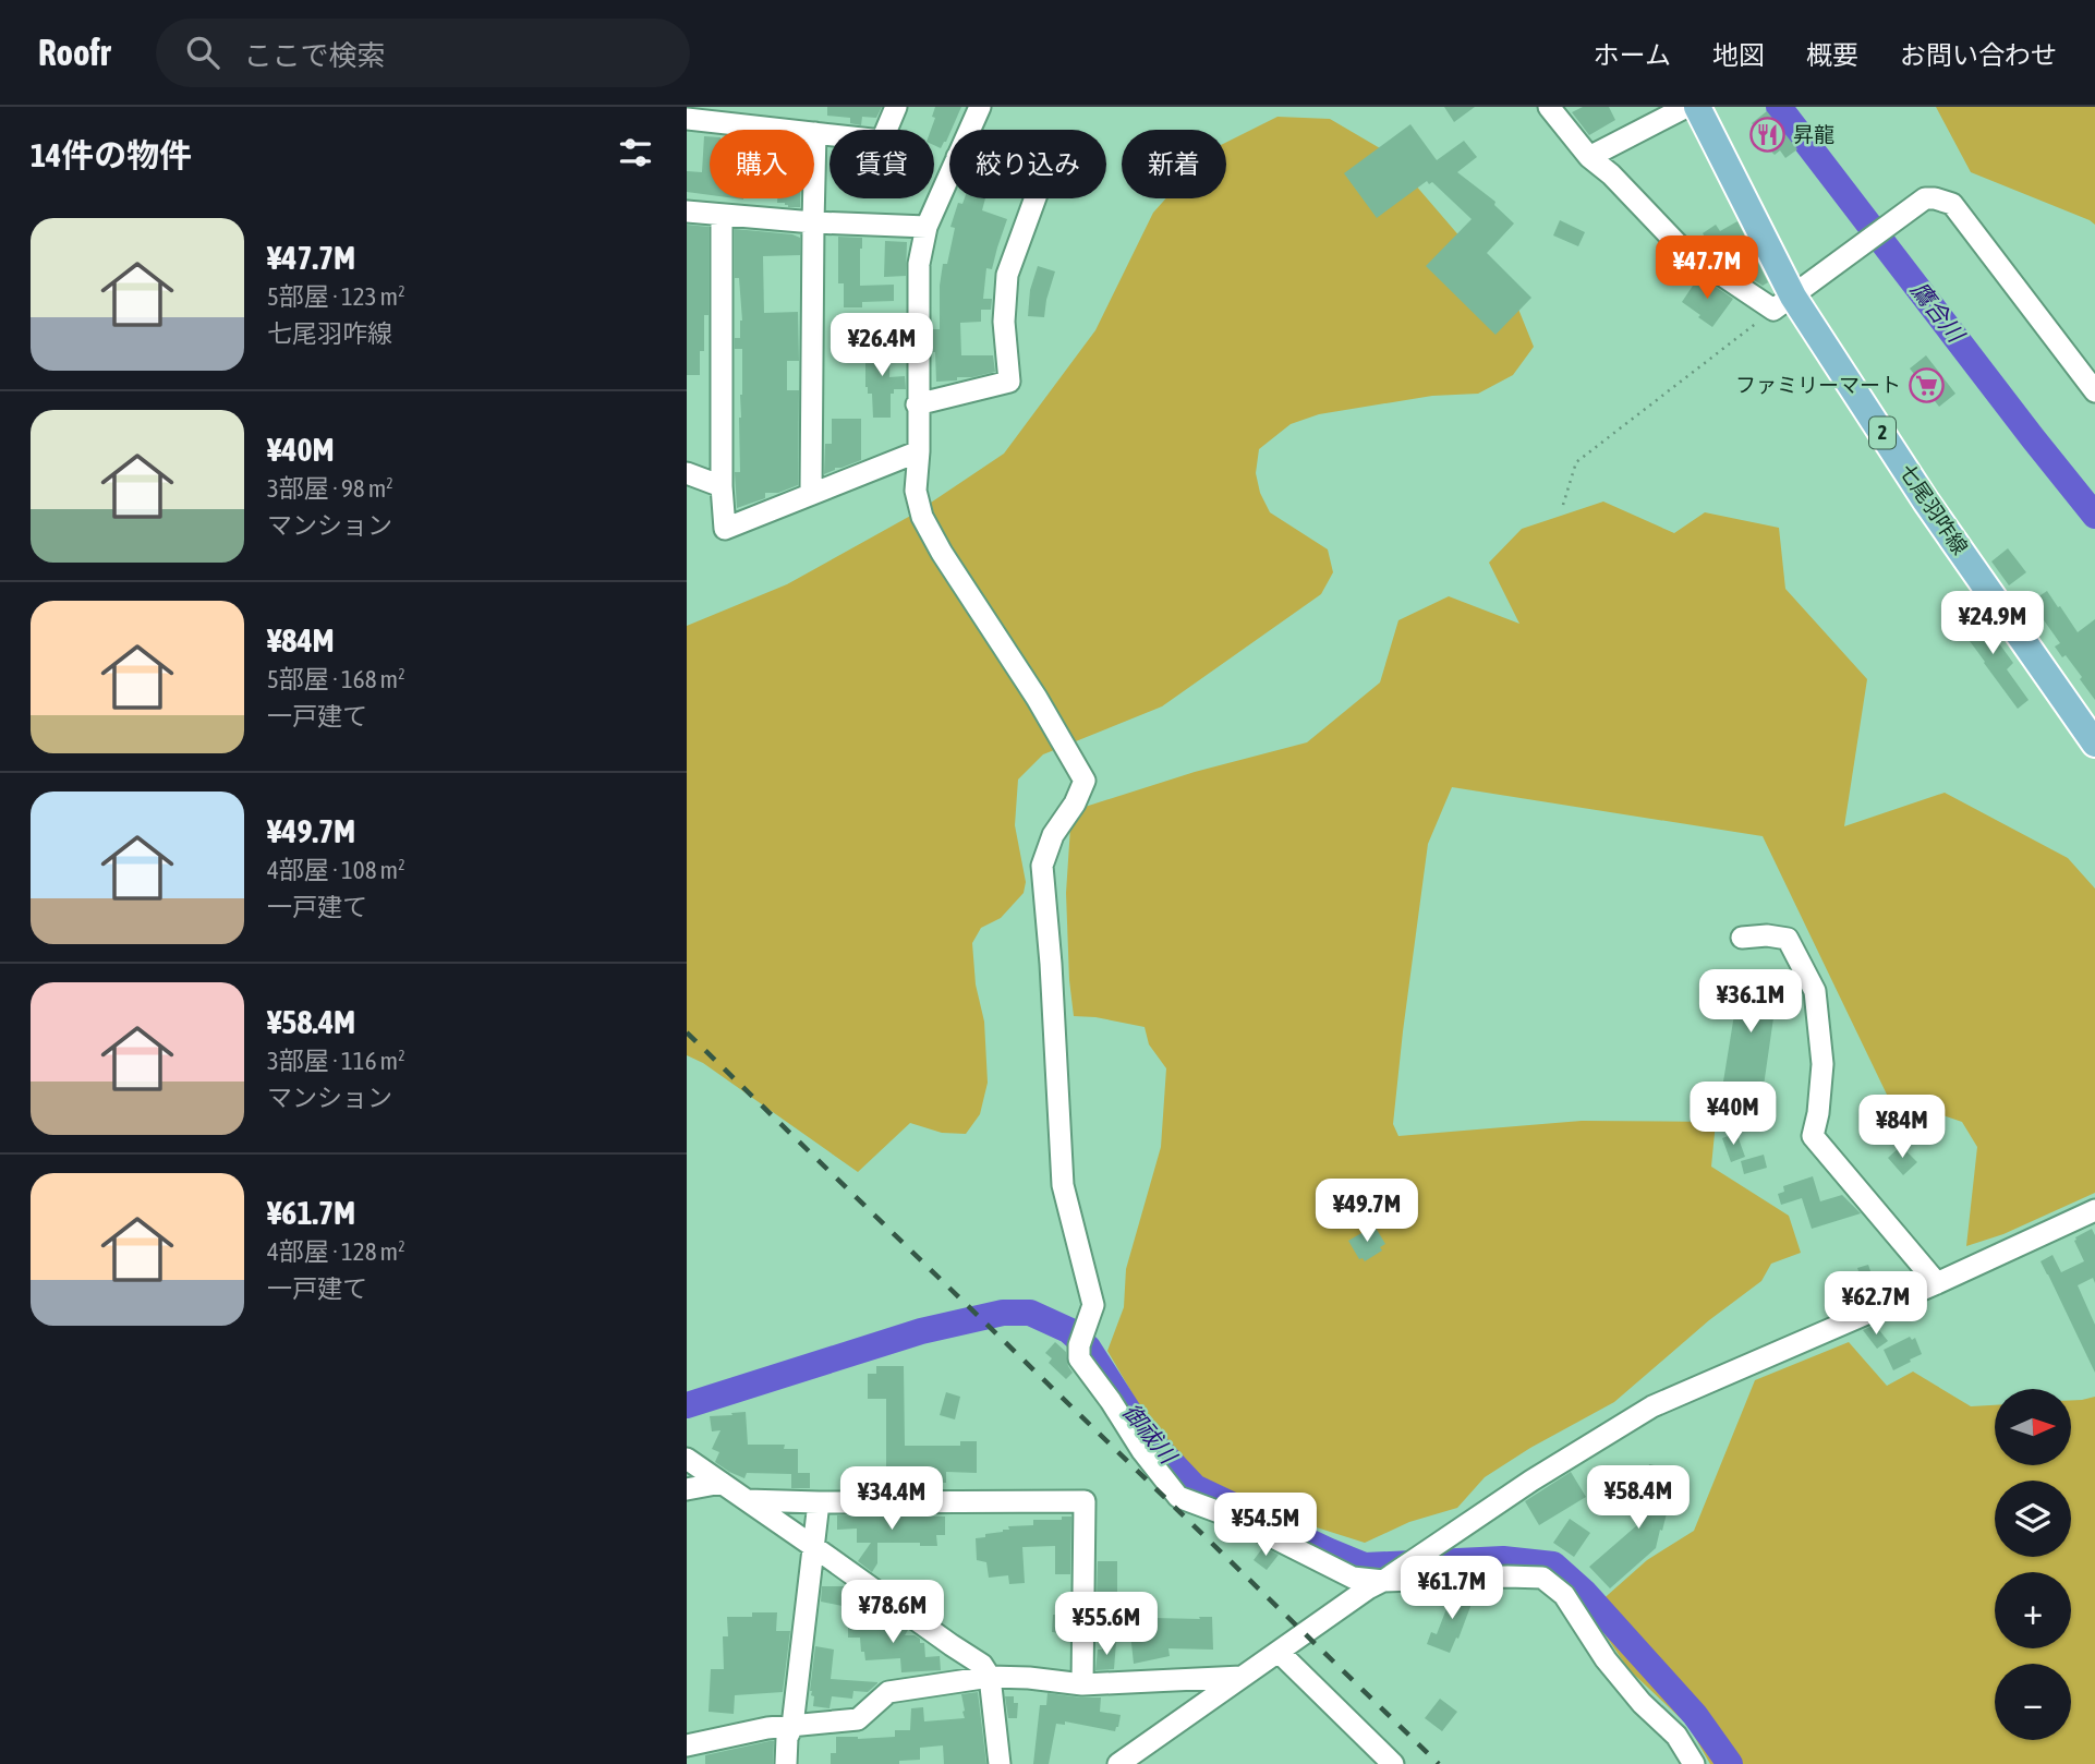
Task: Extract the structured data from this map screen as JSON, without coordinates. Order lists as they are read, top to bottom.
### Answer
{
  "streets": {
    "main road": ["2", "七尾羽咋線"]
  },
  "water": ["鷹合川", "御祓川"],
  "places": {
    "restaurant": ["昇龍"],
    "supermarket": ["ファミリーマート"]
  },
  "north": "right",
  "page": {
    "header": "Roofr",
    "search": "ここで検索",
    "nav": [
      "ホーム",
      "地図",
      "概要",
      "お問い合わせ"
    ],
    "heading": "14件の物件",
    "chip": [
      "購入",
      "賃貸",
      "絞り込み",
      "新着"
    ],
    "list": [
      {
        "name": "¥47.7M",
        "note": "5部屋 · 123 m² · 七尾羽咋線"
      },
      {
        "name": "¥40M",
        "note": "3部屋 · 98 m² · マンション"
      },
      {
        "name": "¥84M",
        "note": "5部屋 · 168 m² · 一戸建て"
      },
      {
        "name": "¥49.7M",
        "note": "4部屋 · 108 m² · 一戸建て"
      },
      {
        "name": "¥58.4M",
        "note": "3部屋 · 116 m² · マンション"
      },
      {
        "name": "¥61.7M",
        "note": "4部屋 · 128 m² · 一戸建て"
      }
    ],
    "price": [
      "¥47.7M",
      "¥26.4M",
      "¥24.9M",
      "¥36.1M",
      "¥40M",
      "¥84M",
      "¥49.7M",
      "¥62.7M",
      "¥58.4M",
      "¥34.4M",
      "¥54.5M",
      "¥61.7M",
      "¥78.6M",
      "¥55.6M"
    ],
    "map_buttons": ["+", "−"]
  }
}
